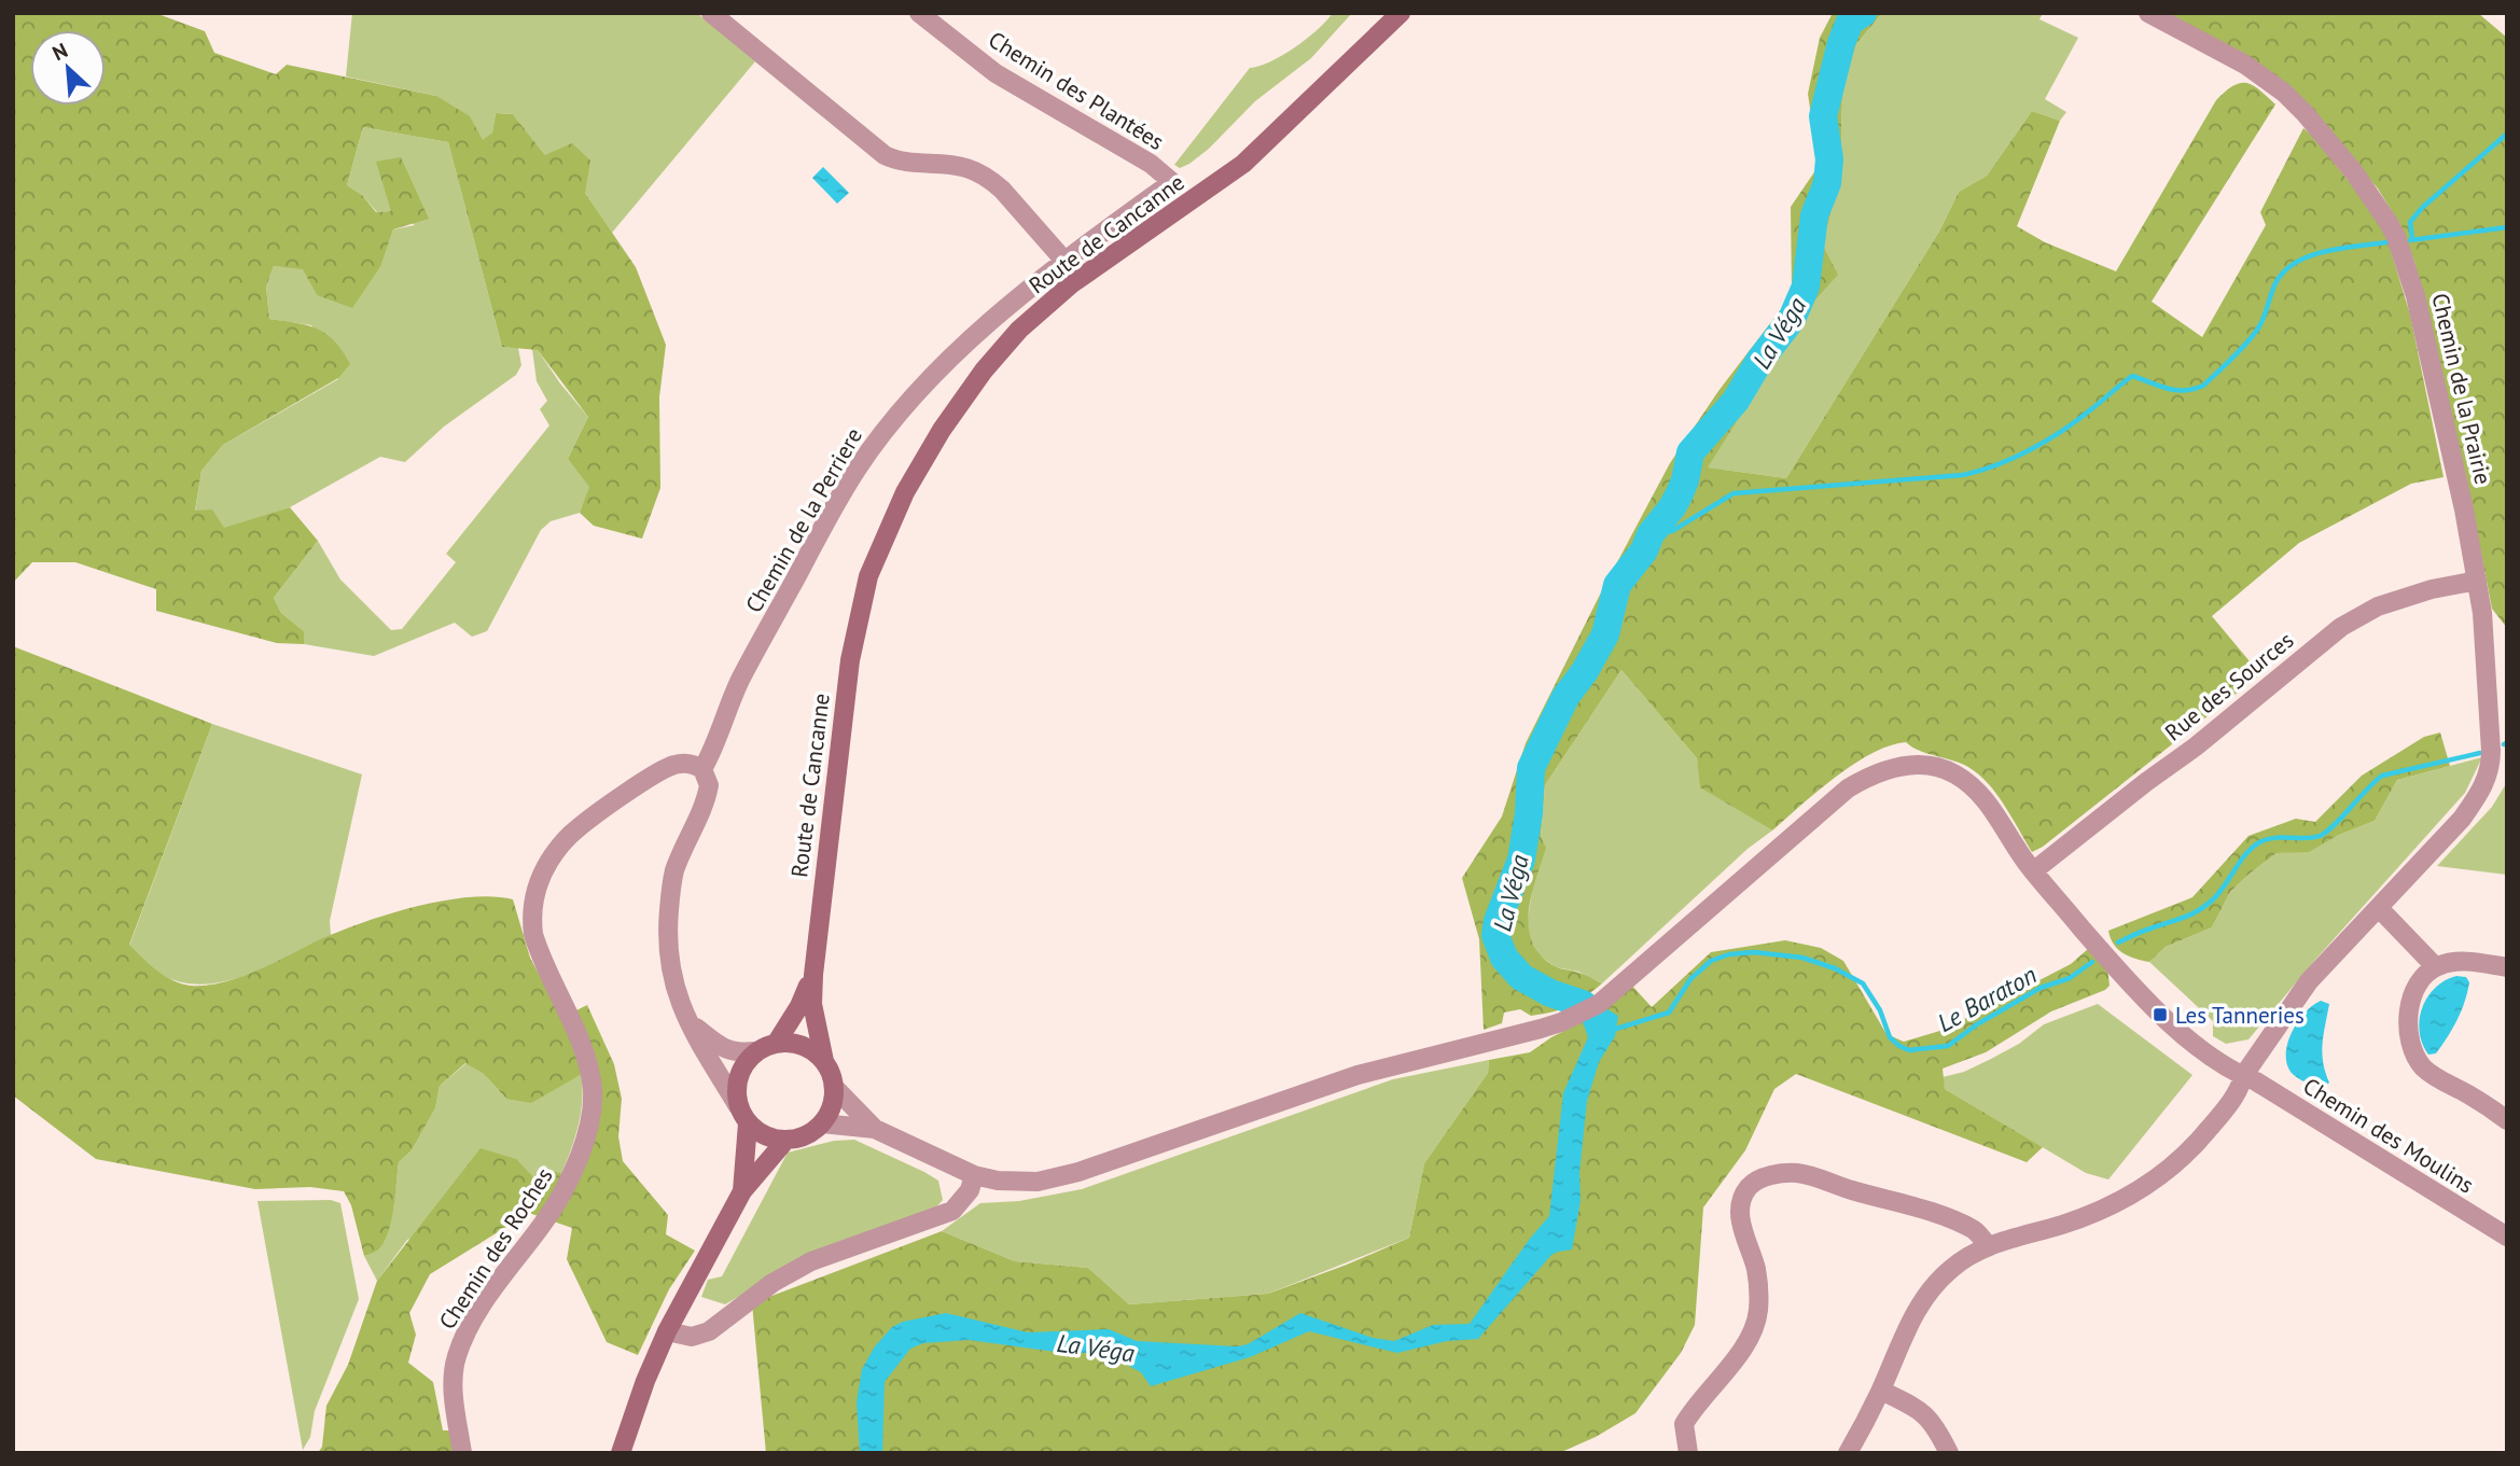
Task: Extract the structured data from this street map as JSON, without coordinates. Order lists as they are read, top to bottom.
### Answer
{
  "streets": {
    "main road": ["Route de Cancanne"],
    "street": [
      "Chemin des Plantées",
      "Chemin de la Prairie",
      "Chemin de la Perriere",
      "Rue des Sources",
      "Chemin des Moulins",
      "Chemin des Roches"
    ]
  },
  "crossings": [
    ["Chemin des Plantées", "Chemin de la Perriere"],
    ["Chemin de la Prairie", "Rue des Sources"],
    ["Chemin de la Prairie", "Chemin des Moulins"],
    ["Chemin de la Perriere", "Chemin des Roches"],
    ["Rue des Sources", "Chemin des Moulins"]
  ],
  "water": ["La Véga", "Le Baraton"],
  "places": {
    "transit": ["Les Tanneries"]
  },
  "north": "top left"
}
